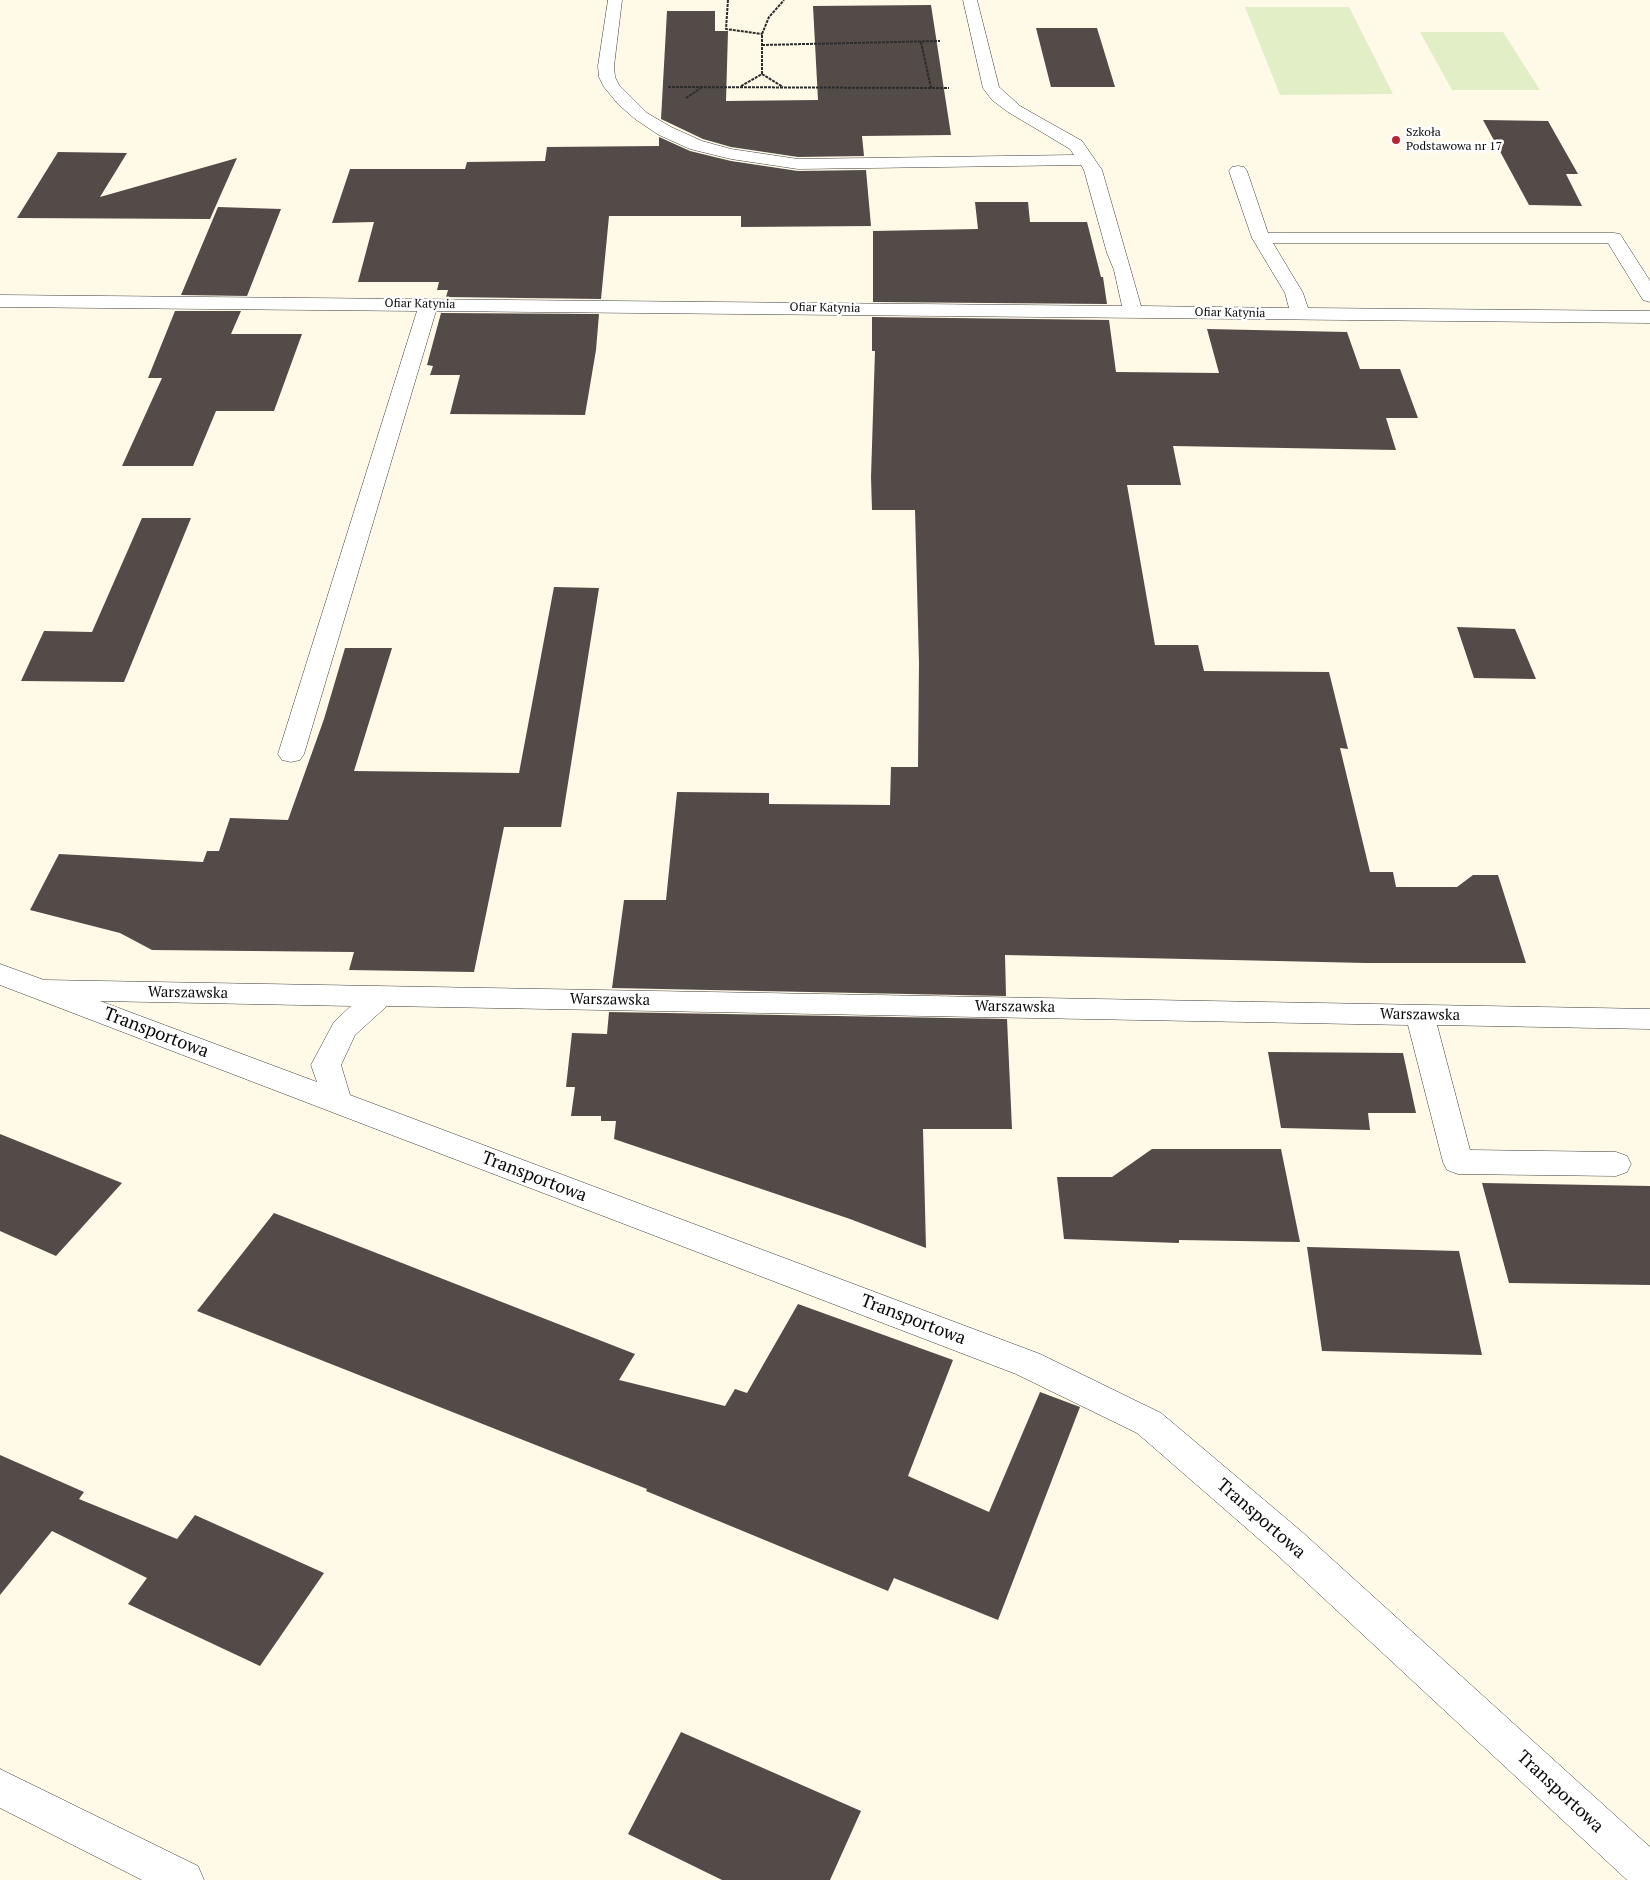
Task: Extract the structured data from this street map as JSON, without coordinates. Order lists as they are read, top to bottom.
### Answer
{
  "streets": {
    "street": ["Ofiar Katynia", "Warszawska", "Transportowa"]
  },
  "crossings": [
    ["Warszawska", "Transportowa"]
  ],
  "places": ["Szkoła Podstawowa nr 17"]
}
